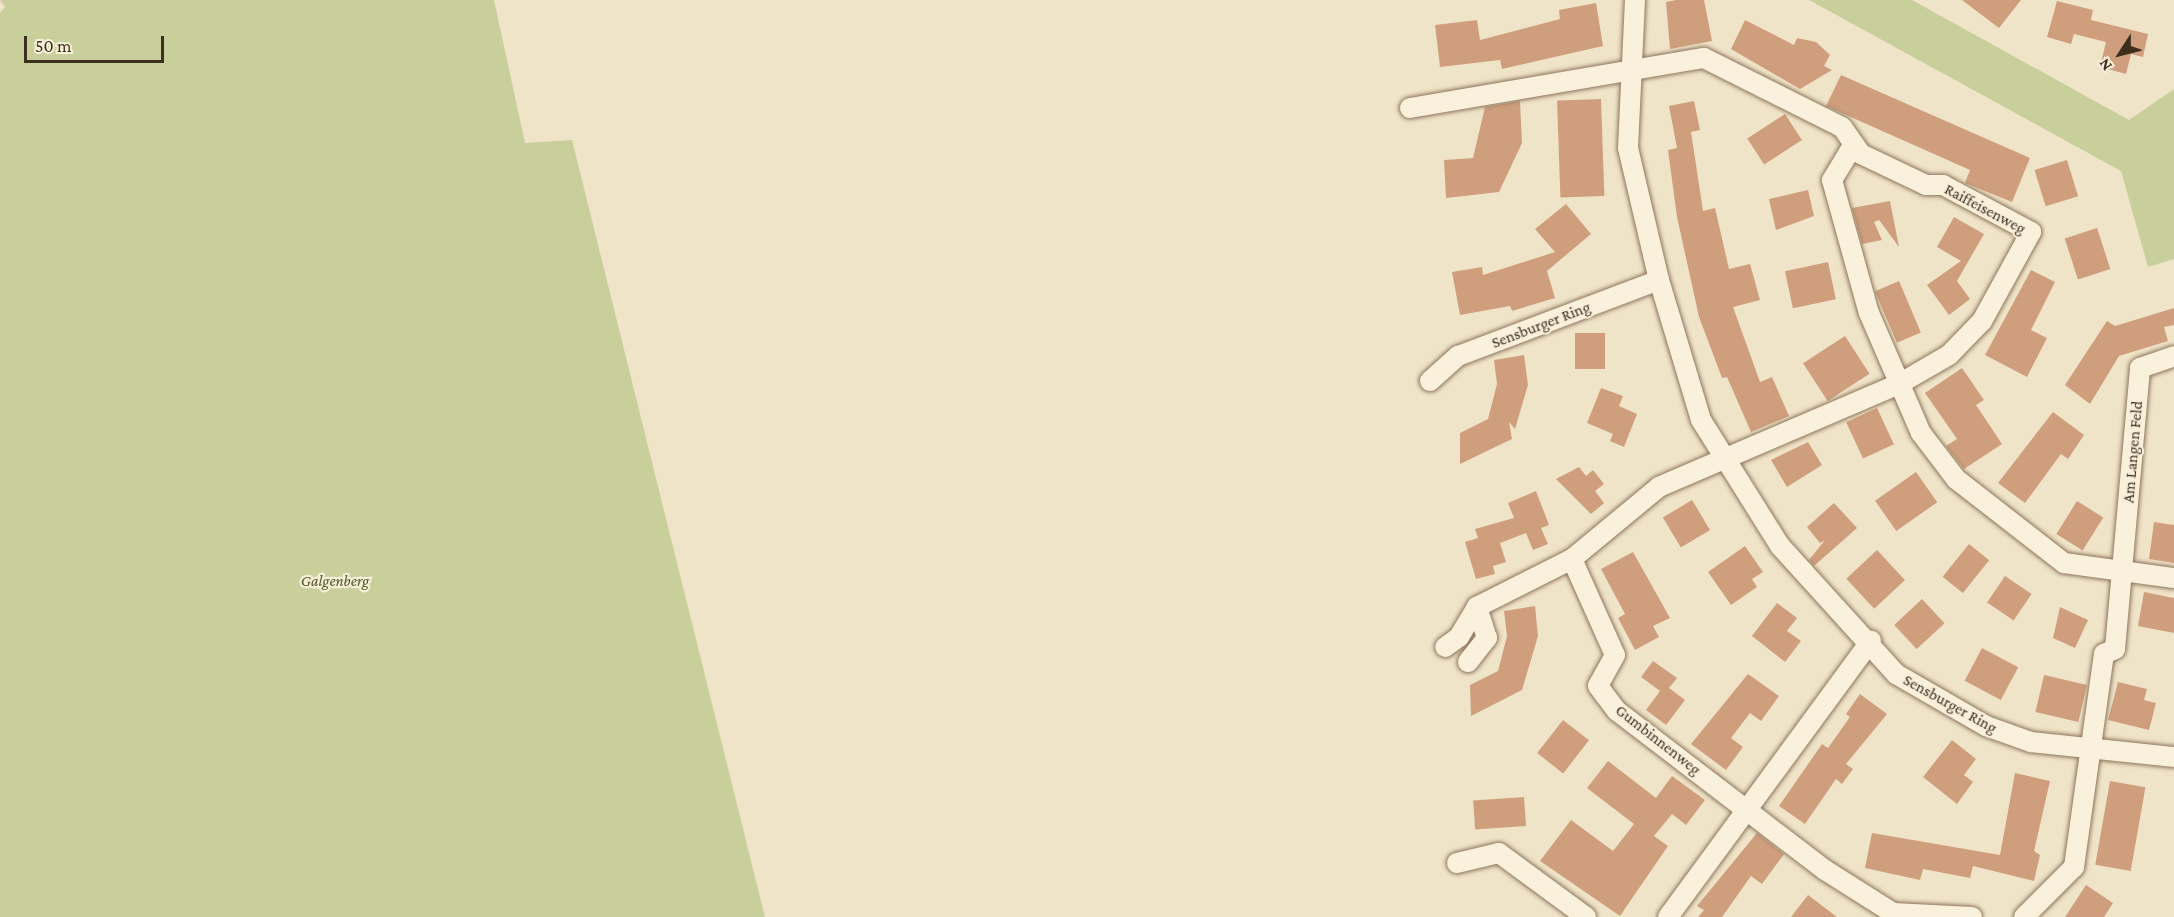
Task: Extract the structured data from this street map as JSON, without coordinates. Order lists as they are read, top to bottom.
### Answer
{
  "streets": {
    "street": [
      "Raiffeisenweg",
      "Sensburger Ring",
      "Am Langen Feld",
      "Gumbinnenweg"
    ]
  },
  "crossings": [
    ["Raiffeisenweg", "Sensburger Ring"],
    ["Sensburger Ring", "Am Langen Feld"]
  ],
  "parks": ["Galgenberg"],
  "scale_bar": "50 m",
  "north": "bottom left"
}
